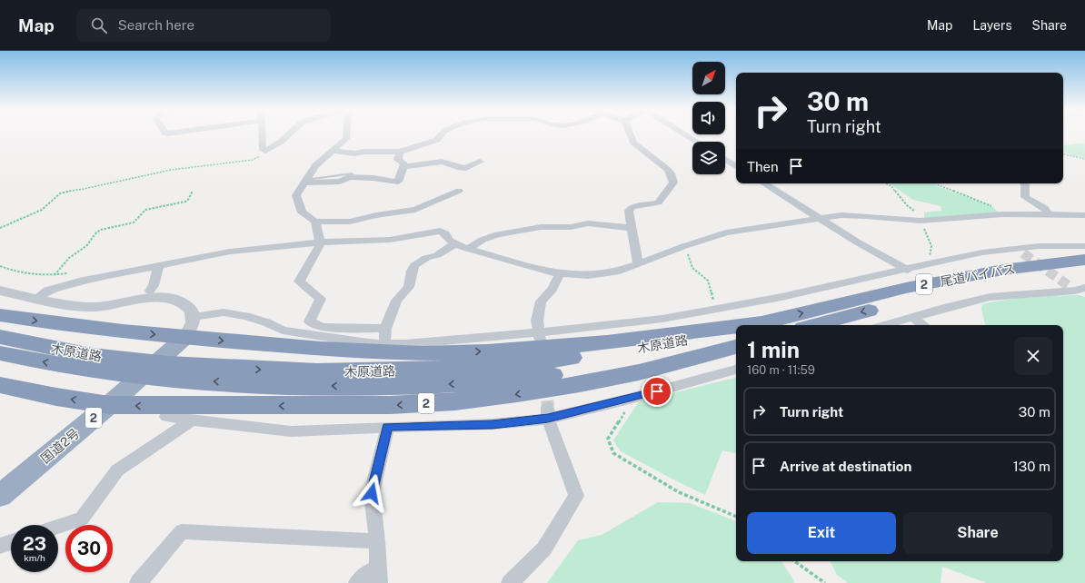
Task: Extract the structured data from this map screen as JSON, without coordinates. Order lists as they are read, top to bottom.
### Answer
{
  "streets": {
    "highway": [
      "尾道バイパス",
      "2",
      "木原道路",
      "国道2号"
    ]
  },
  "crossings": [
    ["尾道バイパス", "木原道路"],
    ["2", "国道2号"]
  ],
  "north": "top right",
  "page": {
    "header": "Map",
    "search": "Search here",
    "nav": ["Map", "Layers", "Share"],
    "turn": ["30 m", "Turn right"],
    "then": "Then",
    "heading": ["1 min", "160 m · 11:59"],
    "list": [
      {
        "name": "Turn right",
        "value": "30 m"
      },
      {
        "name": "Arrive at destination",
        "value": "130 m"
      }
    ],
    "buttons": ["Exit", "Share"],
    "speed": "23 km/h",
    "limit": "30"
  }
}
